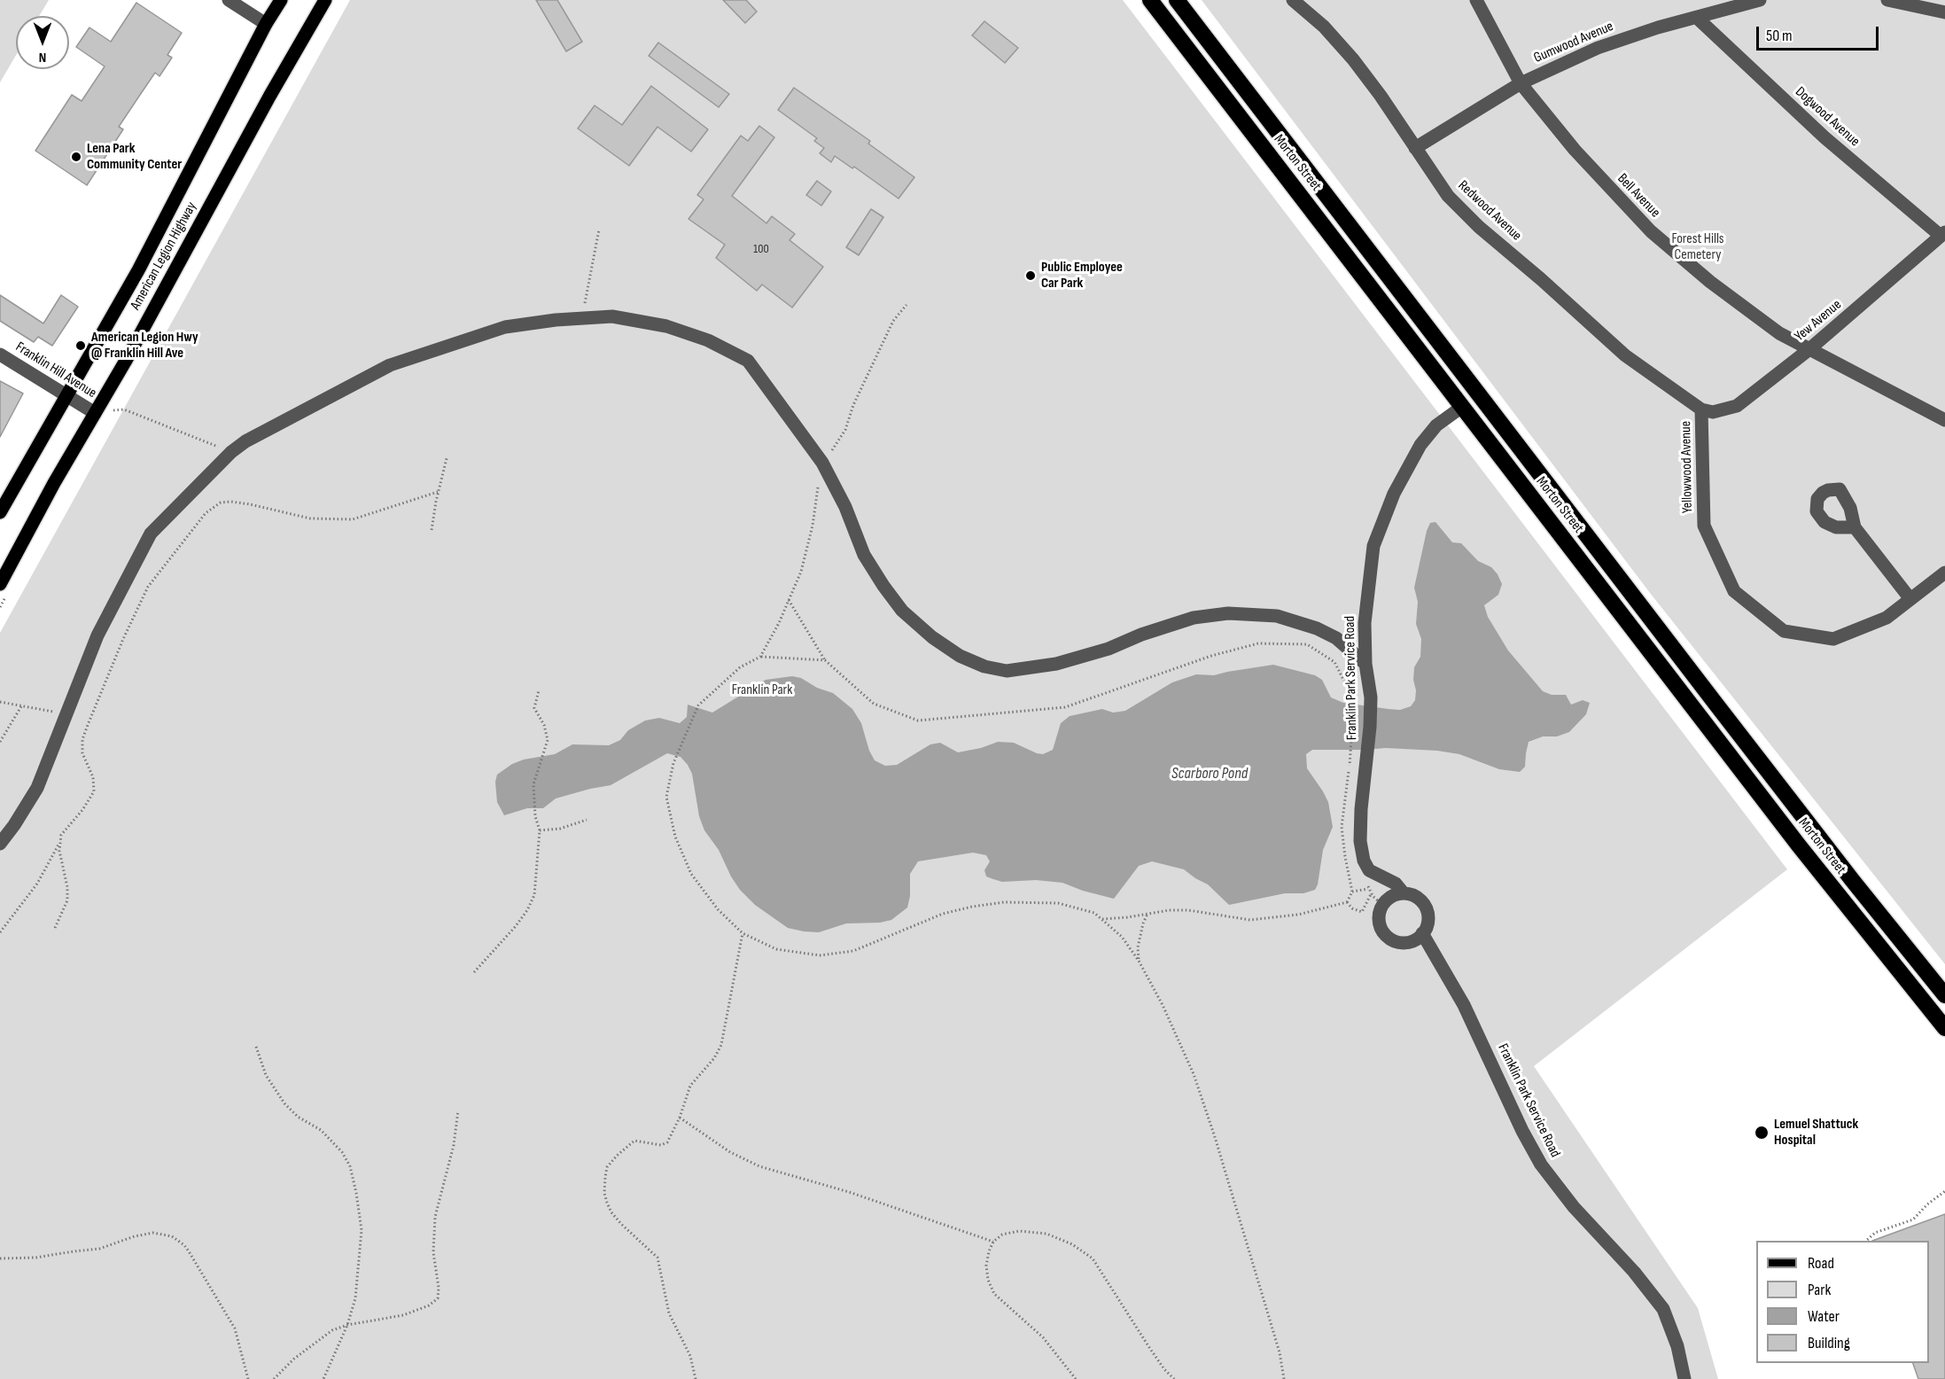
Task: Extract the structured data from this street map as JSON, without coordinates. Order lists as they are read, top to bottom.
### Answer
{
  "streets": {
    "highway": ["Morton Street"],
    "main road": ["American Legion Highway"],
    "street": [
      "Gumwood Avenue",
      "Dogwood Avenue",
      "Bell Avenue",
      "Redwood Avenue",
      "Yew Avenue",
      "Franklin Hill Avenue",
      "Yellowwood Avenue",
      "Franklin Park Service Road"
    ]
  },
  "crossings": [
    ["Gumwood Avenue", "Dogwood Avenue"],
    ["Gumwood Avenue", "Bell Avenue"],
    ["Gumwood Avenue", "Redwood Avenue"],
    ["Dogwood Avenue", "Yew Avenue"],
    ["Morton Street", "Franklin Park Service Road"],
    ["Bell Avenue", "Yew Avenue"],
    ["Redwood Avenue", "Yew Avenue"],
    ["Redwood Avenue", "Yellowwood Avenue"],
    ["American Legion Highway", "Franklin Hill Avenue"],
    ["Yew Avenue", "Yellowwood Avenue"]
  ],
  "water": ["Scarboro Pond"],
  "parks": ["Forest Hills Cemetery", "Franklin Park"],
  "places": [
    "Lena Park Community Center",
    "Public Employee Car Park",
    "American Legion Hwy @ Franklin Hill Ave",
    "Lemuel Shattuck Hospital"
  ],
  "house_numbers": ["100"],
  "legend": [
    "Road",
    "Park",
    "Water",
    "Building"
  ],
  "scale_bar": "50 m",
  "north": "bottom"
}
